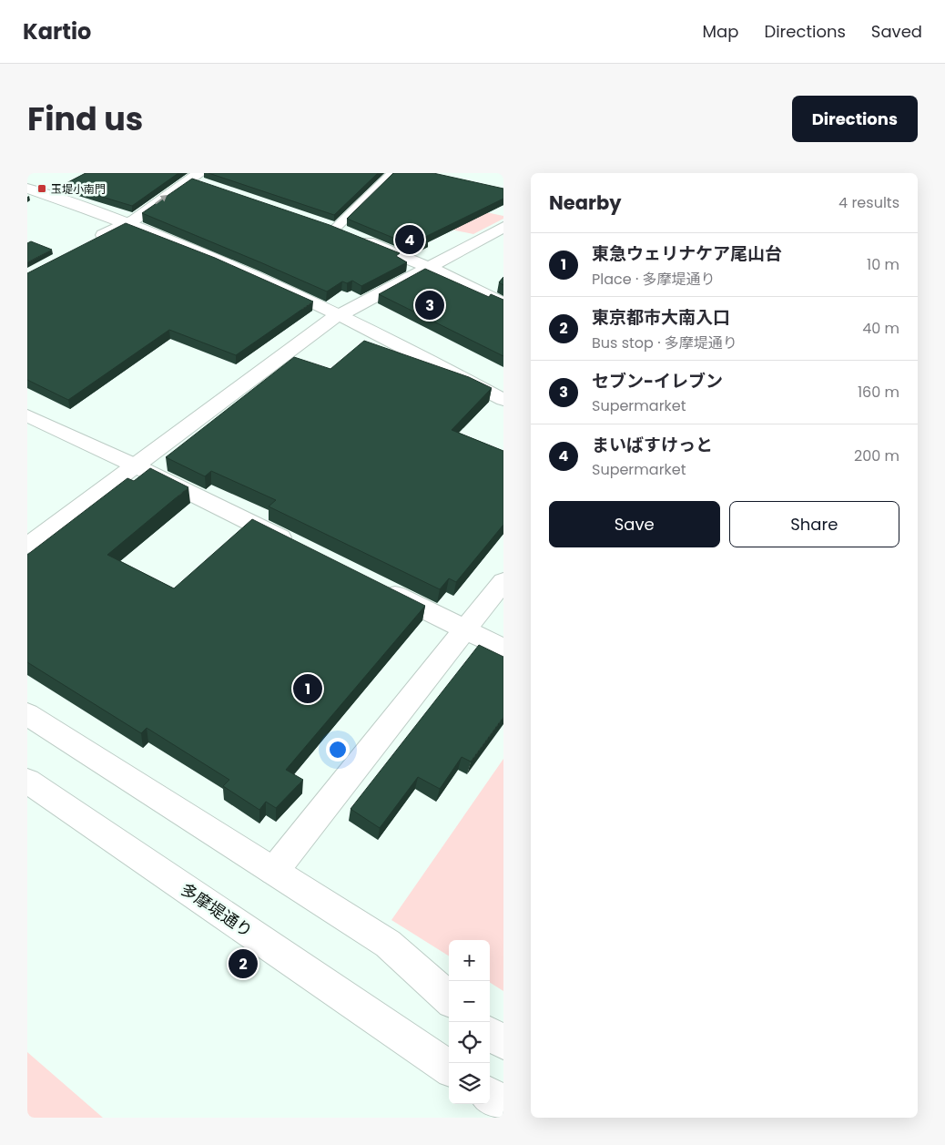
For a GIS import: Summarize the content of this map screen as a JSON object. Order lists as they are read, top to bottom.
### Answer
{
  "streets": {
    "street": ["多摩堤通り"]
  },
  "places": {
    "transit": ["玉堤小南門"]
  },
  "page": {
    "header": "Kartio",
    "nav": ["Map", "Directions", "Saved"],
    "title": "Find us",
    "buttons": [
      "Directions",
      ["Save", "Share"]
    ],
    "heading": ["Nearby", "4 results"],
    "pins": [
      "4",
      "3",
      "1",
      "2"
    ],
    "list": [
      {
        "mark": "1",
        "name": "東急ウェリナケア尾山台",
        "note": "Place · 多摩堤通り",
        "value": "10 m"
      },
      {
        "mark": "2",
        "name": "東京都市大南入口",
        "note": "Bus stop · 多摩堤通り",
        "value": "40 m"
      },
      {
        "mark": "3",
        "name": "セブン-イレブン",
        "note": "Supermarket",
        "value": "160 m"
      },
      {
        "mark": "4",
        "name": "まいばすけっと",
        "note": "Supermarket",
        "value": "200 m"
      }
    ],
    "map_buttons": ["+", "−"]
  }
}
